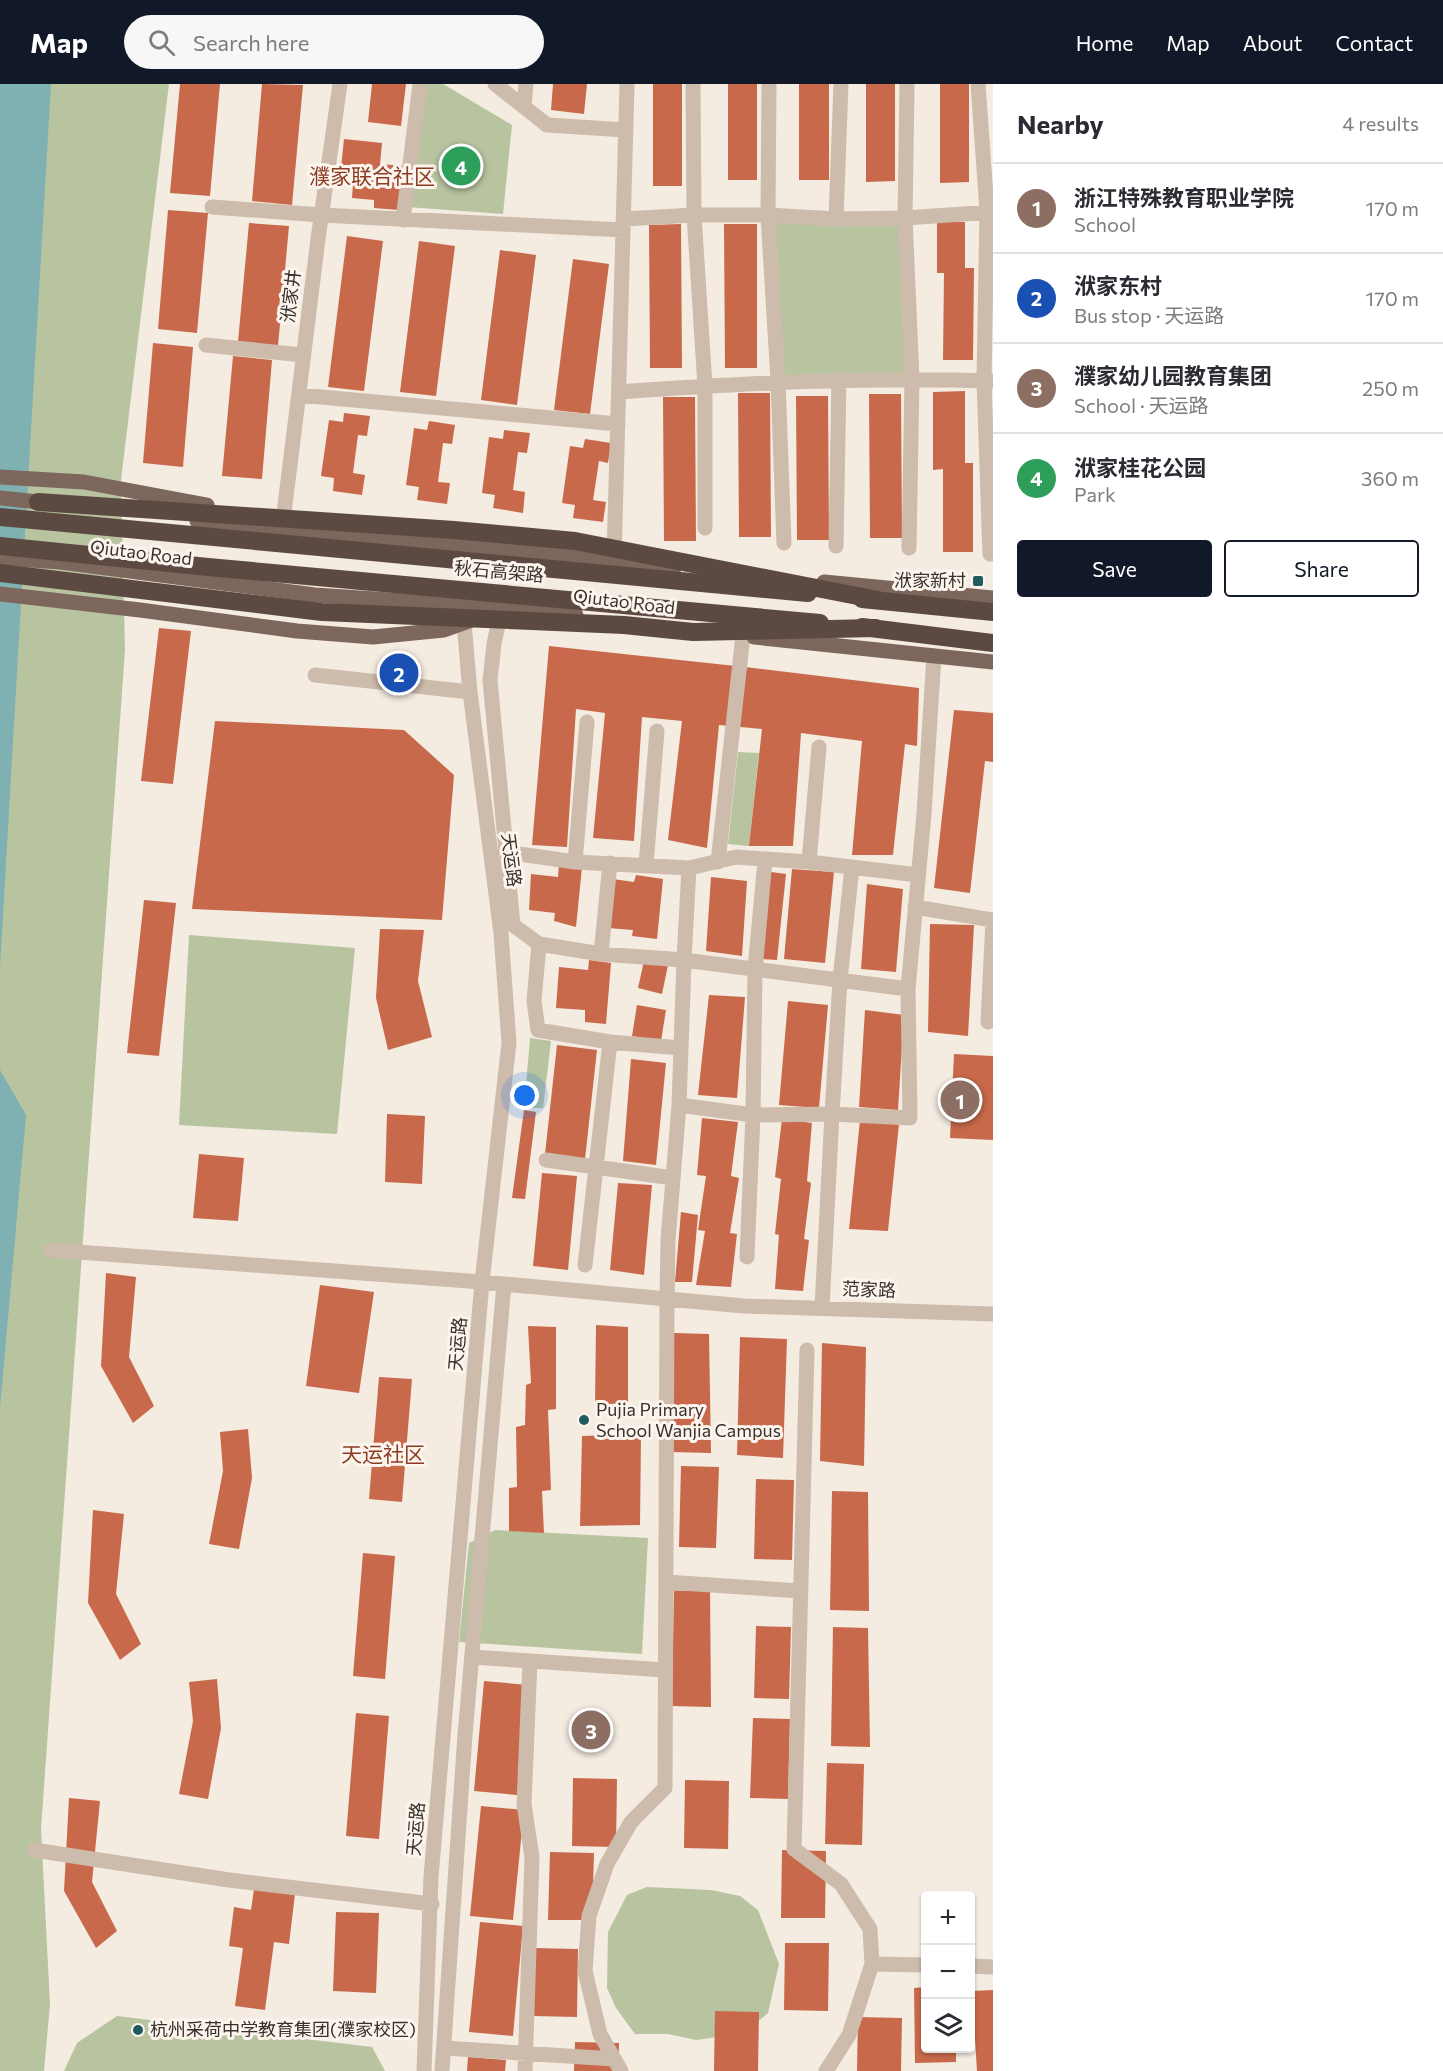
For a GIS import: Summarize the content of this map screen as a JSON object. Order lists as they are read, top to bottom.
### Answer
{
  "streets": {
    "highway": ["秋石高架路"],
    "main road": ["Qiutao Road"],
    "street": ["洑家井", "天运路", "范家路"]
  },
  "crossings": [
    ["天运路", "范家路"]
  ],
  "districts": ["濮家联合社区", "天运社区"],
  "places": {
    "transit": ["洑家新村"],
    "other": ["Pujia Primary School Wanjia Campus", "杭州采荷中学教育集团(濮家校区)"]
  },
  "page": {
    "header": "Map",
    "search": "Search here",
    "nav": [
      "Home",
      "Map",
      "About",
      "Contact"
    ],
    "heading": ["Nearby", "4 results"],
    "pins": [
      "4",
      "2",
      "1",
      "3"
    ],
    "list": [
      {
        "mark": "1",
        "name": "浙江特殊教育职业学院",
        "note": "School",
        "value": "170 m"
      },
      {
        "mark": "2",
        "name": "洑家东村",
        "note": "Bus stop · 天运路",
        "value": "170 m"
      },
      {
        "mark": "3",
        "name": "濮家幼儿园教育集团",
        "note": "School · 天运路",
        "value": "250 m"
      },
      {
        "mark": "4",
        "name": "洑家桂花公园",
        "note": "Park",
        "value": "360 m"
      }
    ],
    "buttons": ["Save", "Share"],
    "map_buttons": ["+", "−"]
  }
}
